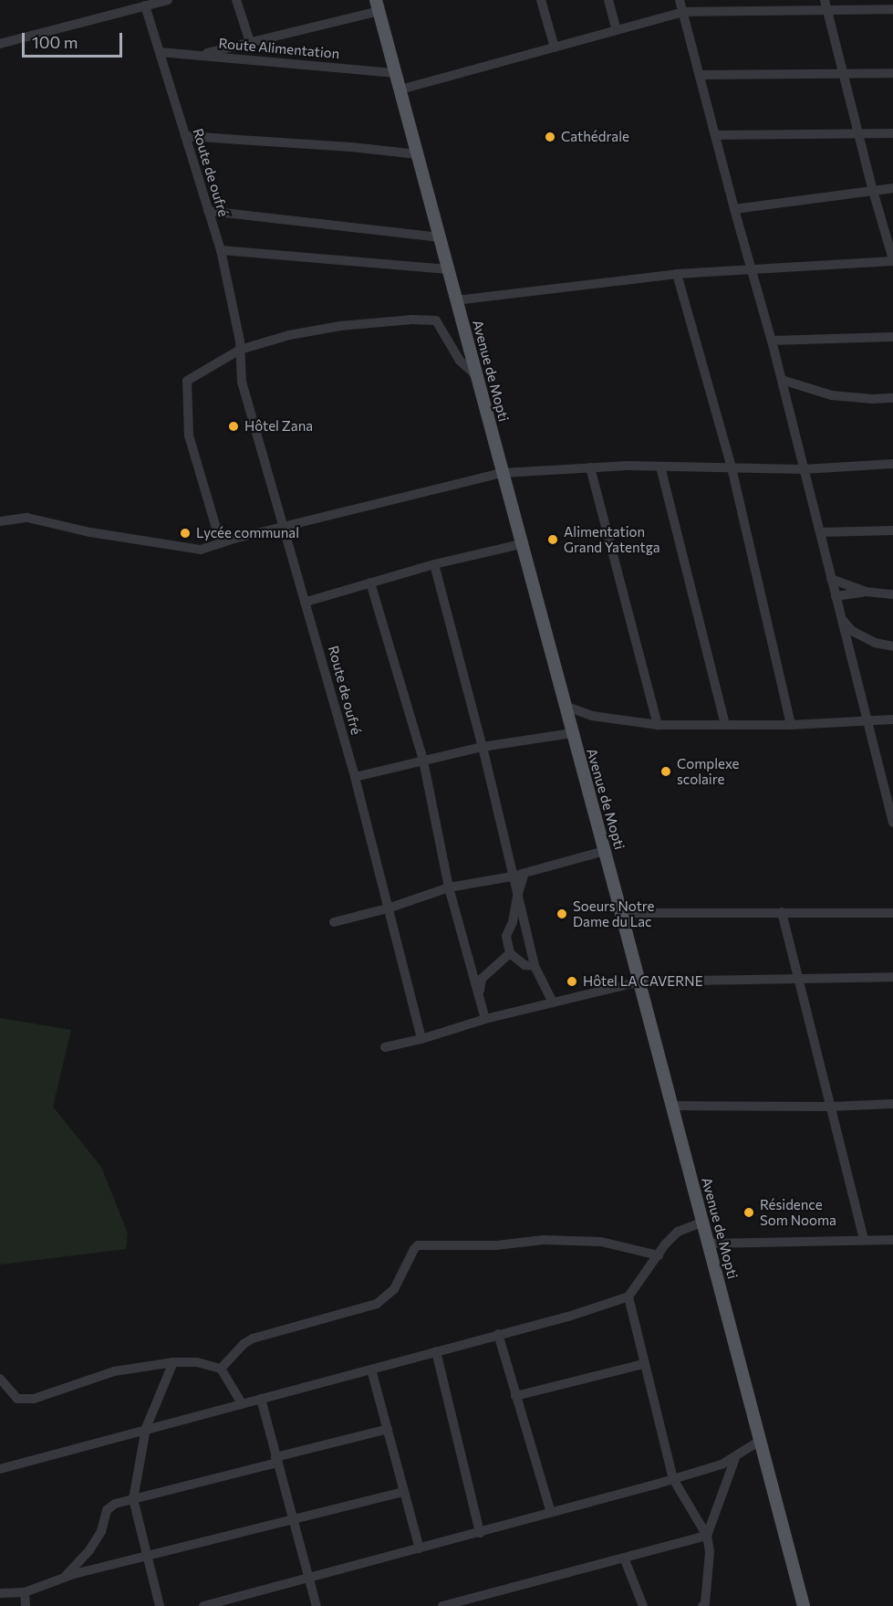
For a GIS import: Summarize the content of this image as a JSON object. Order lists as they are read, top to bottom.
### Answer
{
  "streets": {
    "main road": ["Avenue de Mopti"],
    "street": ["Route Alimentation", "Route de oufré"]
  },
  "crossings": [
    ["Route Alimentation", "Route de oufré"],
    ["Route Alimentation", "Avenue de Mopti"]
  ],
  "places": [
    "Cathédrale",
    "Hôtel Zana",
    "Lycée communal",
    "Alimentation Grand Yatentga",
    "Complexe scolaire",
    "Soeurs Notre Dame du Lac",
    "Hôtel LA CAVERNE",
    "Résidence Som Nooma"
  ],
  "scale_bar": "100 m"
}
